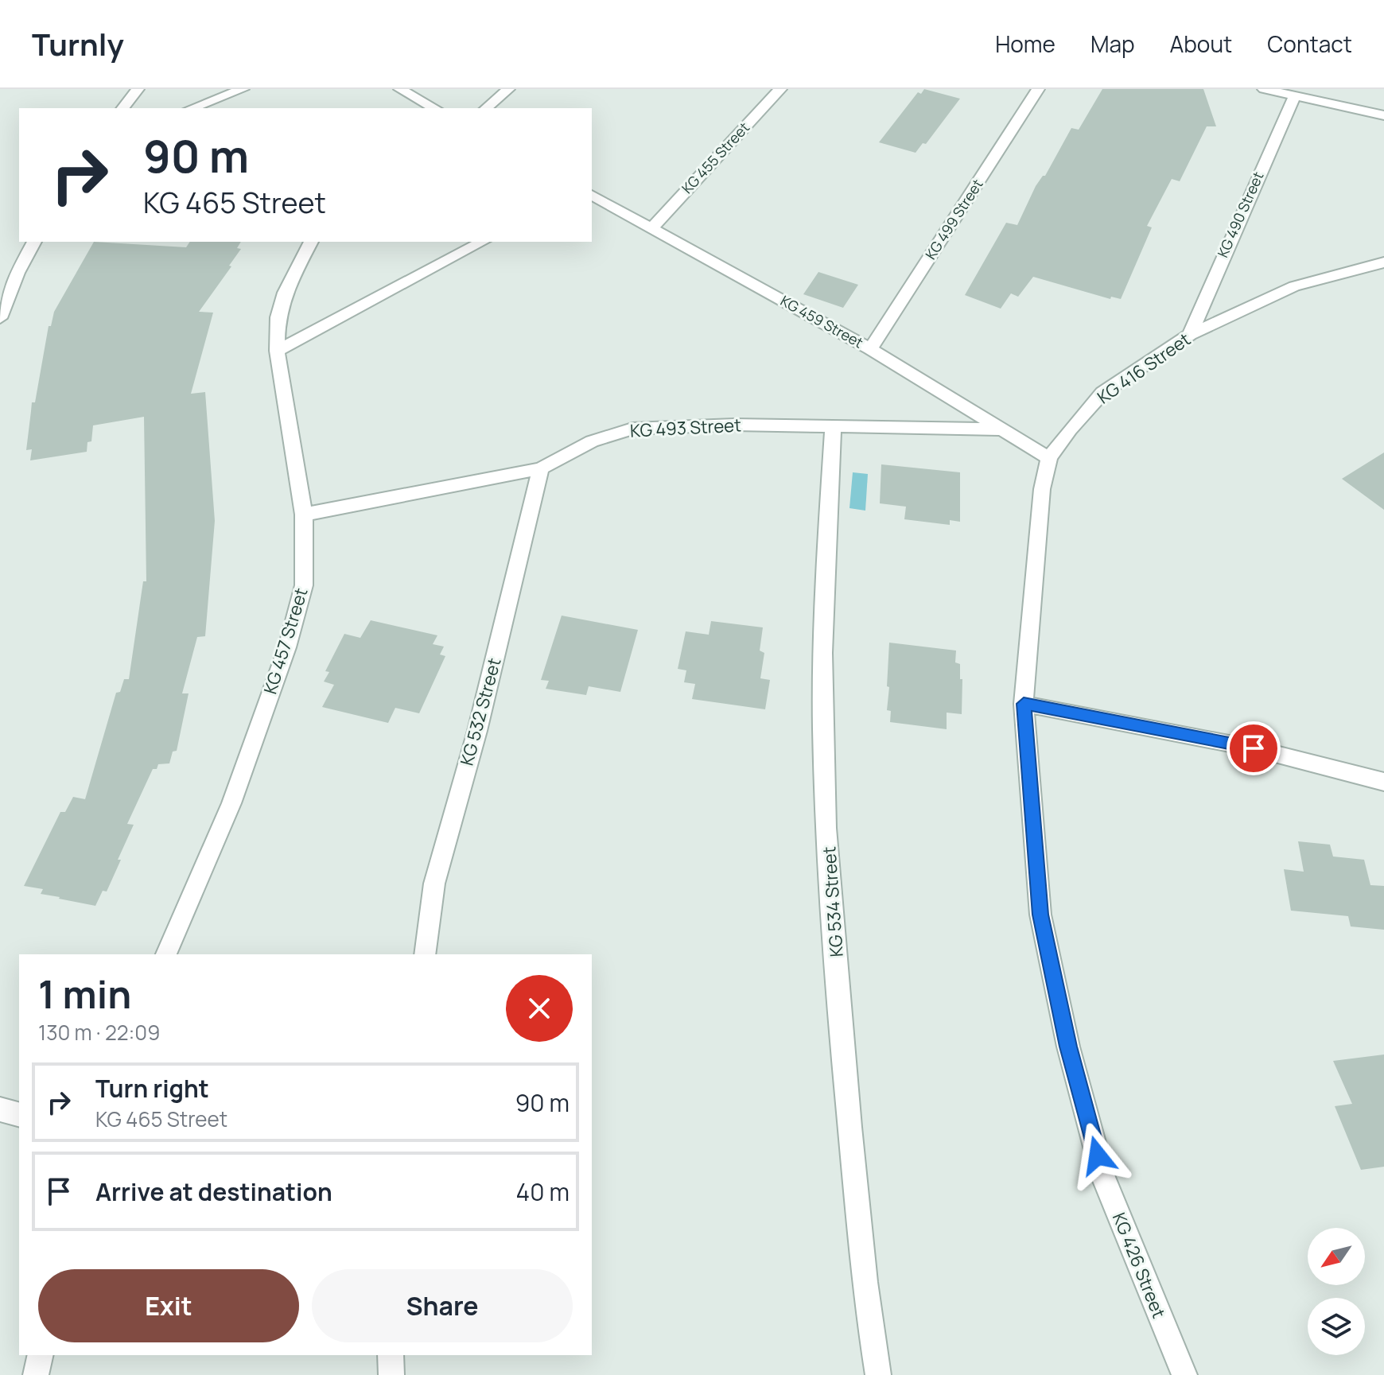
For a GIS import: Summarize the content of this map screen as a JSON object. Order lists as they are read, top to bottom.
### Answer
{
  "streets": {
    "street": [
      "KG 455 Street",
      "KG 490 Street",
      "KG 499 Street",
      "KG 459 Street",
      "KG 416 Street",
      "KG 493 Street",
      "KG 457 Street",
      "KG 532 Street",
      "KG 534 Street",
      "KG 426 Street"
    ]
  },
  "crossings": [
    ["KG 455 Street", "KG 459 Street"],
    ["KG 490 Street", "KG 416 Street"],
    ["KG 499 Street", "KG 459 Street"],
    ["KG 459 Street", "KG 416 Street"],
    ["KG 459 Street", "KG 493 Street"],
    ["KG 416 Street", "KG 426 Street"],
    ["KG 493 Street", "KG 457 Street"],
    ["KG 493 Street", "KG 532 Street"],
    ["KG 493 Street", "KG 534 Street"]
  ],
  "north": "bottom left",
  "page": {
    "header": "Turnly",
    "nav": [
      "Home",
      "Map",
      "About",
      "Contact"
    ],
    "turn": ["90 m", "KG 465 Street"],
    "heading": ["1 min", "130 m · 22:09"],
    "list": [
      {
        "name": "Turn right",
        "note": "KG 465 Street",
        "value": "90 m"
      },
      {
        "name": "Arrive at destination",
        "value": "40 m"
      }
    ],
    "buttons": ["Exit", "Share"]
  }
}
